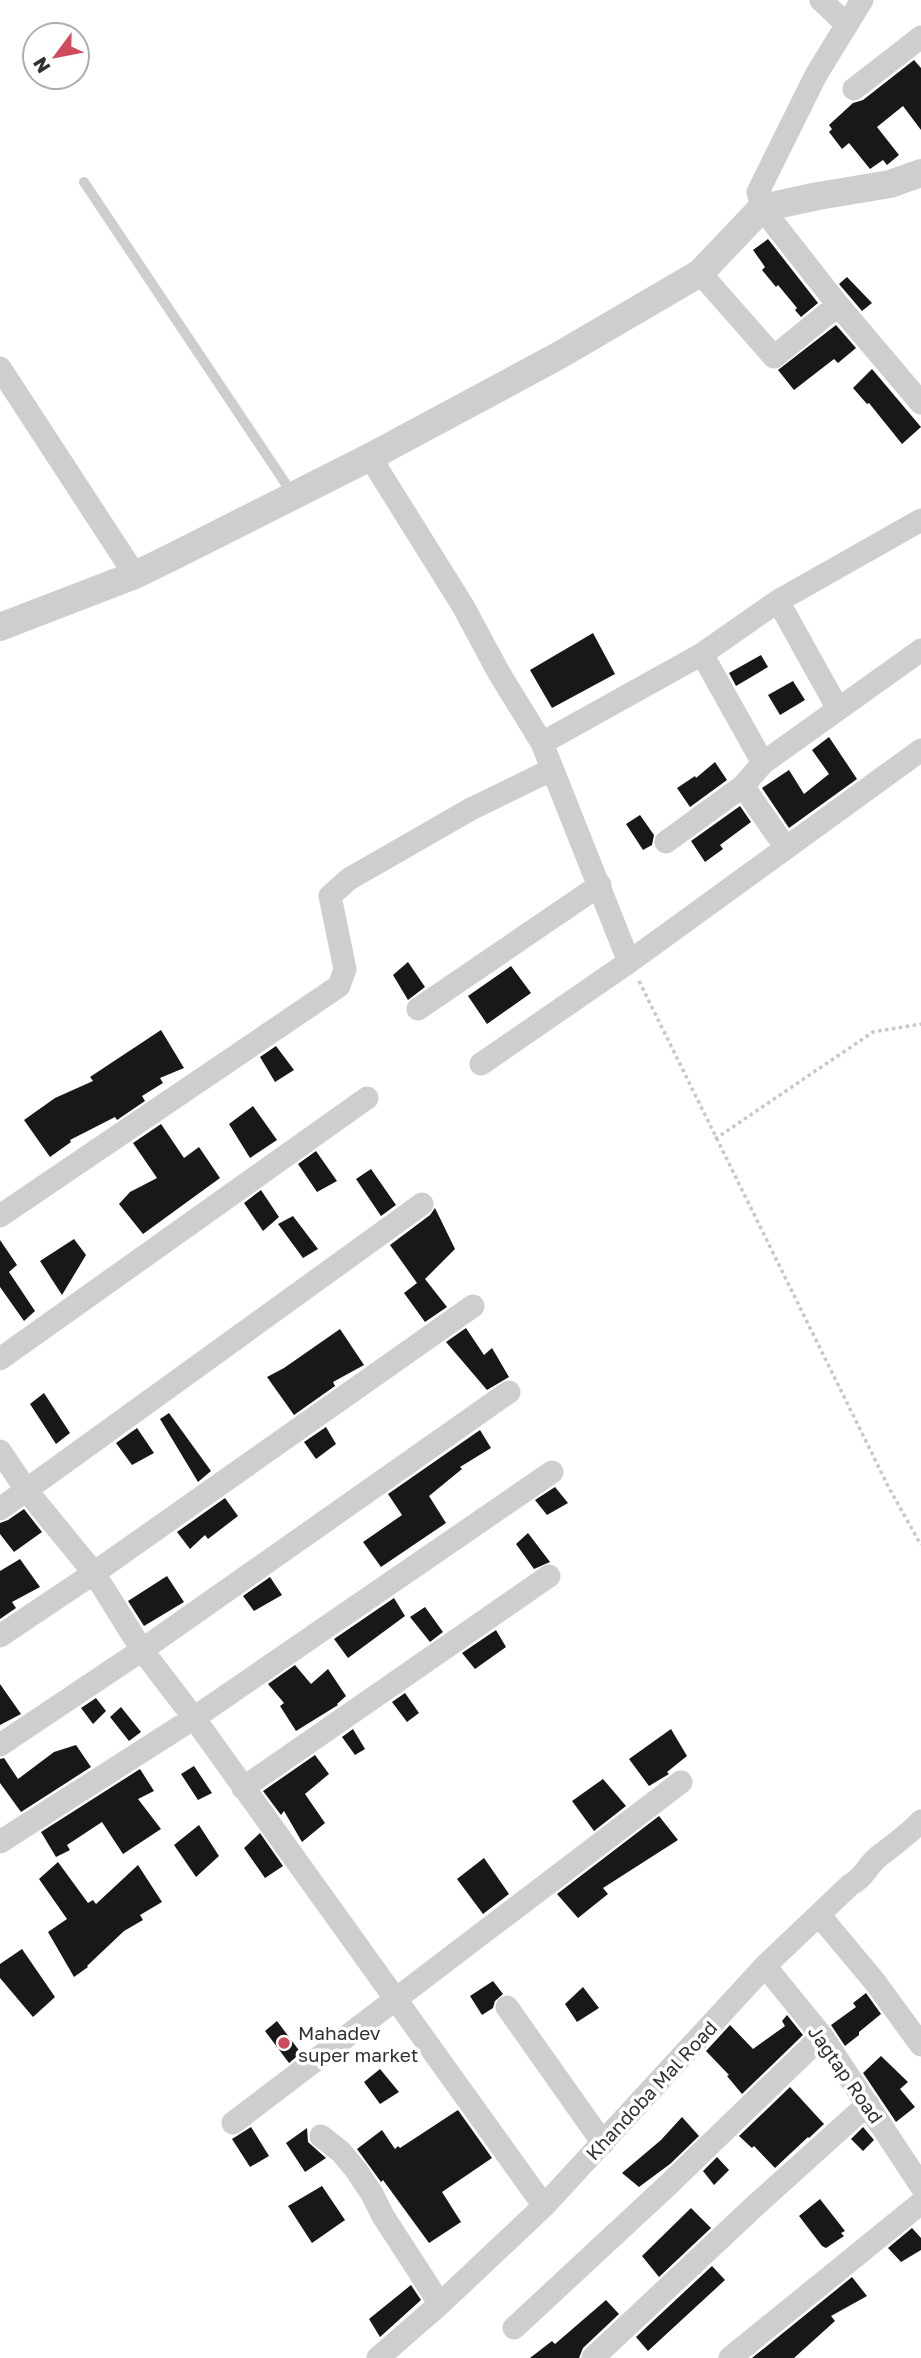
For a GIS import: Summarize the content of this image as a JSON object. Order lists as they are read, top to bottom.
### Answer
{
  "streets": {
    "street": ["Jagtap Road", "Khandoba Mal Road"]
  },
  "crossings": [
    ["Jagtap Road", "Khandoba Mal Road"]
  ],
  "places": ["Mahadev super market"],
  "north": "bottom left"
}
